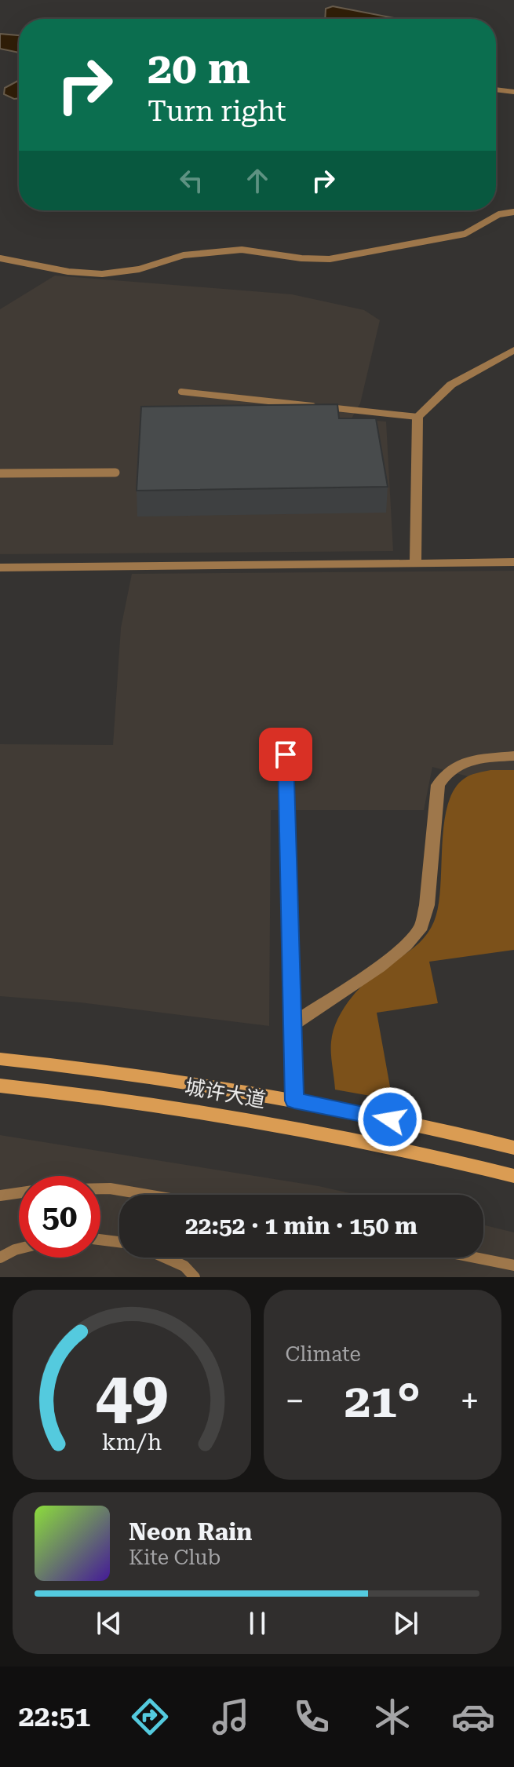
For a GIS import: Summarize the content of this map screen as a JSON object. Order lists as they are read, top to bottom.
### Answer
{
  "streets": {
    "main road": ["城许大道"]
  },
  "page": {
    "turn": ["20 m", "Turn right"],
    "limit": "50",
    "trip": "22:52 · 1 min · 150 m",
    "tile": "Climate",
    "heat": ["−", "21°", "+"],
    "song": ["Neon Rain", "Kite Club"],
    "tabs": "22:51",
    "gauge": ["49", "km/h"]
  }
}
